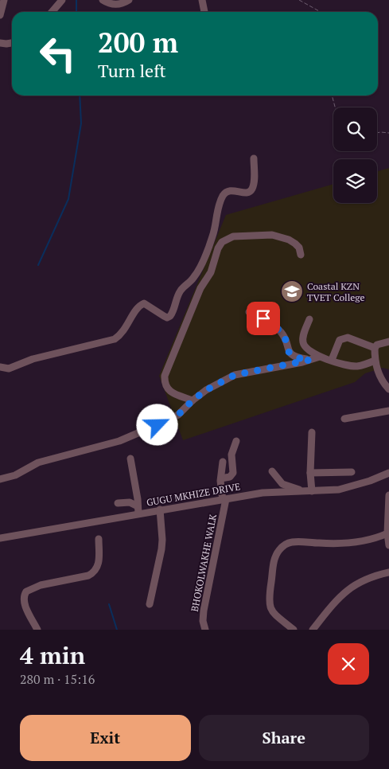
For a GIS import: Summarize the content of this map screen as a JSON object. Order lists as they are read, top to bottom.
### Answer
{
  "streets": {
    "street": ["GUGU MKHIZE DRIVE", "BHOKOLWAKHE WALK"]
  },
  "crossings": [
    ["GUGU MKHIZE DRIVE", "BHOKOLWAKHE WALK"]
  ],
  "places": {
    "school or university": ["Coastal KZN TVET College"]
  },
  "page": {
    "turn": ["200 m", "Turn left"],
    "heading": ["4 min", "280 m · 15:16"],
    "buttons": ["Exit", "Share"]
  }
}
